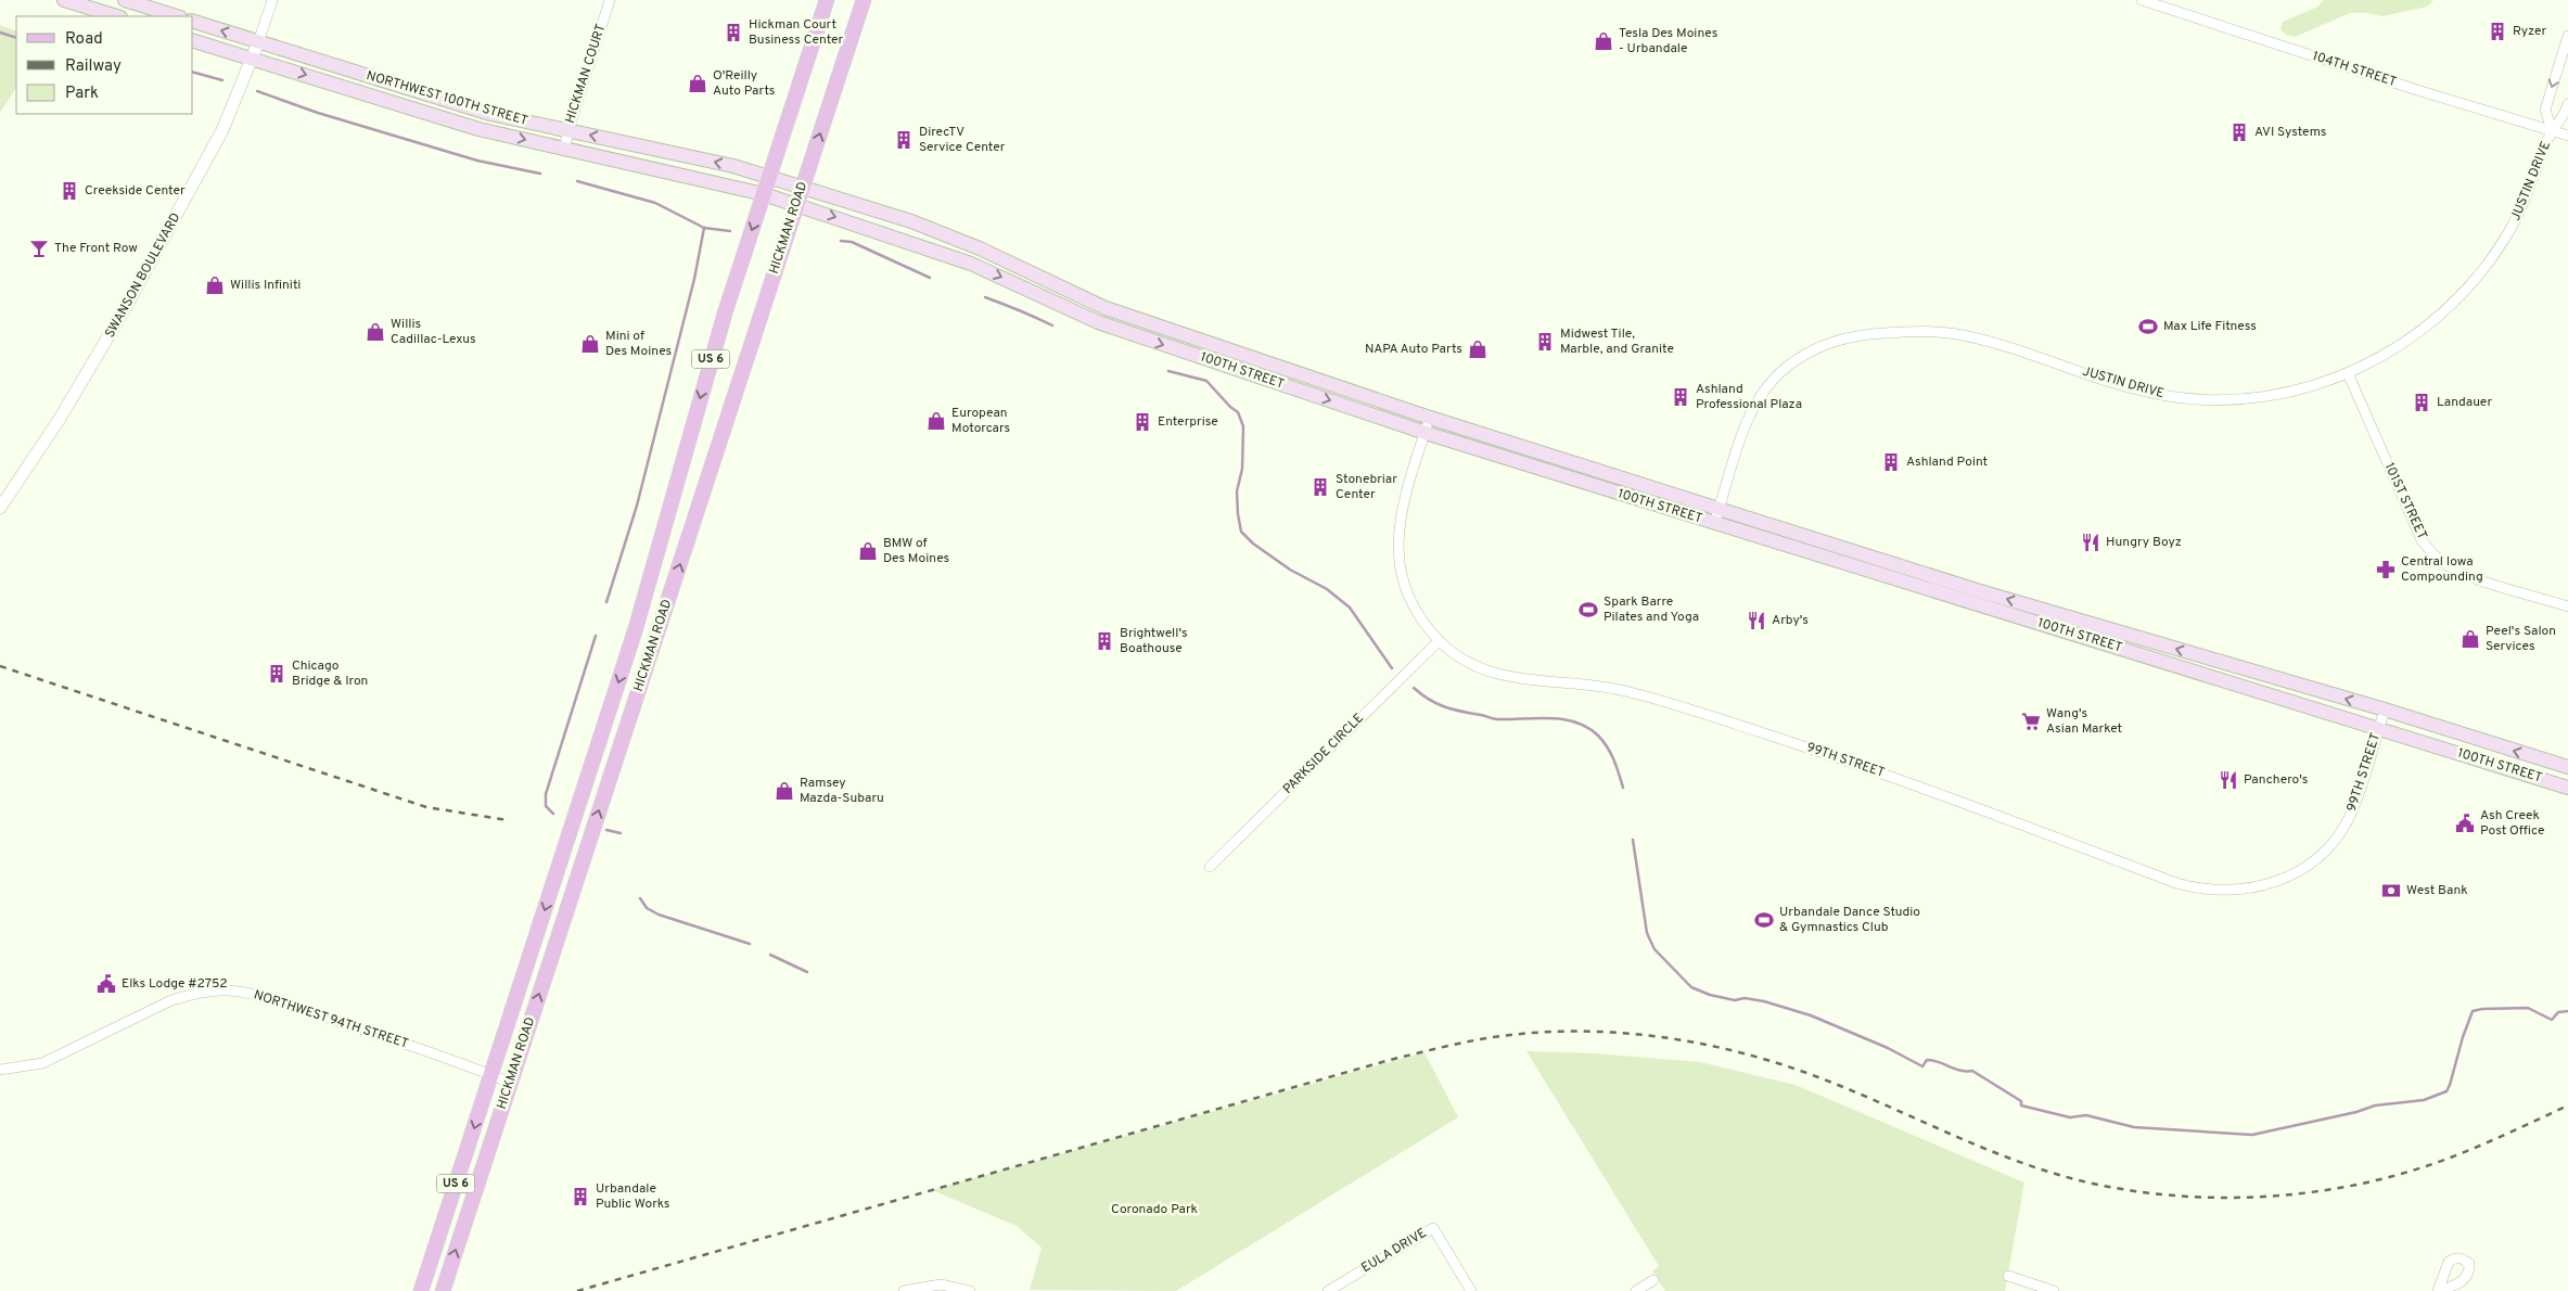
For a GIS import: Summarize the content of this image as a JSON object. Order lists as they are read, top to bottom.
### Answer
{
  "streets": {
    "main road": [
      "NORTHWEST 100TH STREET",
      "HICKMAN ROAD",
      "US 6",
      "100TH STREET"
    ],
    "street": [
      "104TH STREET",
      "HICKMAN COURT",
      "JUSTIN DRIVE",
      "SWANSON BOULEVARD",
      "101ST STREET",
      "PARKSIDE CIRCLE",
      "99TH STREET",
      "NORTHWEST 94TH STREET",
      "EULA DRIVE"
    ]
  },
  "crossings": [
    ["104TH STREET", "JUSTIN DRIVE"],
    ["HICKMAN COURT", "NORTHWEST 100TH STREET"],
    ["NORTHWEST 100TH STREET", "HICKMAN ROAD"],
    ["NORTHWEST 100TH STREET", "SWANSON BOULEVARD"],
    ["NORTHWEST 100TH STREET", "100TH STREET"],
    ["JUSTIN DRIVE", "100TH STREET"],
    ["JUSTIN DRIVE", "101ST STREET"],
    ["HICKMAN ROAD", "100TH STREET"],
    ["HICKMAN ROAD", "NORTHWEST 94TH STREET"],
    ["100TH STREET", "99TH STREET"],
    ["PARKSIDE CIRCLE", "99TH STREET"]
  ],
  "parks": ["Coronado Park"],
  "places": {
    "building": [
      "Ryzer",
      "Hickman Court Business Center",
      "AVI Systems",
      "DirecTV Service Center",
      "Creekside Center",
      "Midwest Tile, Marble, and Granite",
      "Ashland Professional Plaza",
      "Landauer",
      "Enterprise",
      "Ashland Point",
      "Stonebriar Center",
      "Brightwell's Boathouse",
      "Chicago Bridge & Iron",
      "Urbandale Public Works"
    ],
    "shop": [
      "Tesla Des Moines - Urbandale",
      "O'Reilly Auto Parts",
      "Willis Infiniti",
      "Willis Cadillac-Lexus",
      "Mini of Des Moines",
      "NAPA Auto Parts",
      "European Motorcars",
      "BMW of Des Moines",
      "Peel's Salon Services",
      "Ramsey Mazda-Subaru"
    ],
    "bar": ["The Front Row"],
    "sports": ["Max Life Fitness", "Spark Barre Pilates and Yoga", "Urbandale Dance Studio & Gymnastics Club"],
    "restaurant": ["Hungry Boyz", "Arby's", "Panchero's"],
    "pharmacy": ["Central Iowa Compounding"],
    "supermarket": ["Wang's Asian Market"],
    "public building": ["Ash Creek Post Office", "Elks Lodge #2752"],
    "bank": ["West Bank"]
  },
  "legend": ["Road", "Railway", "Park"]
}
